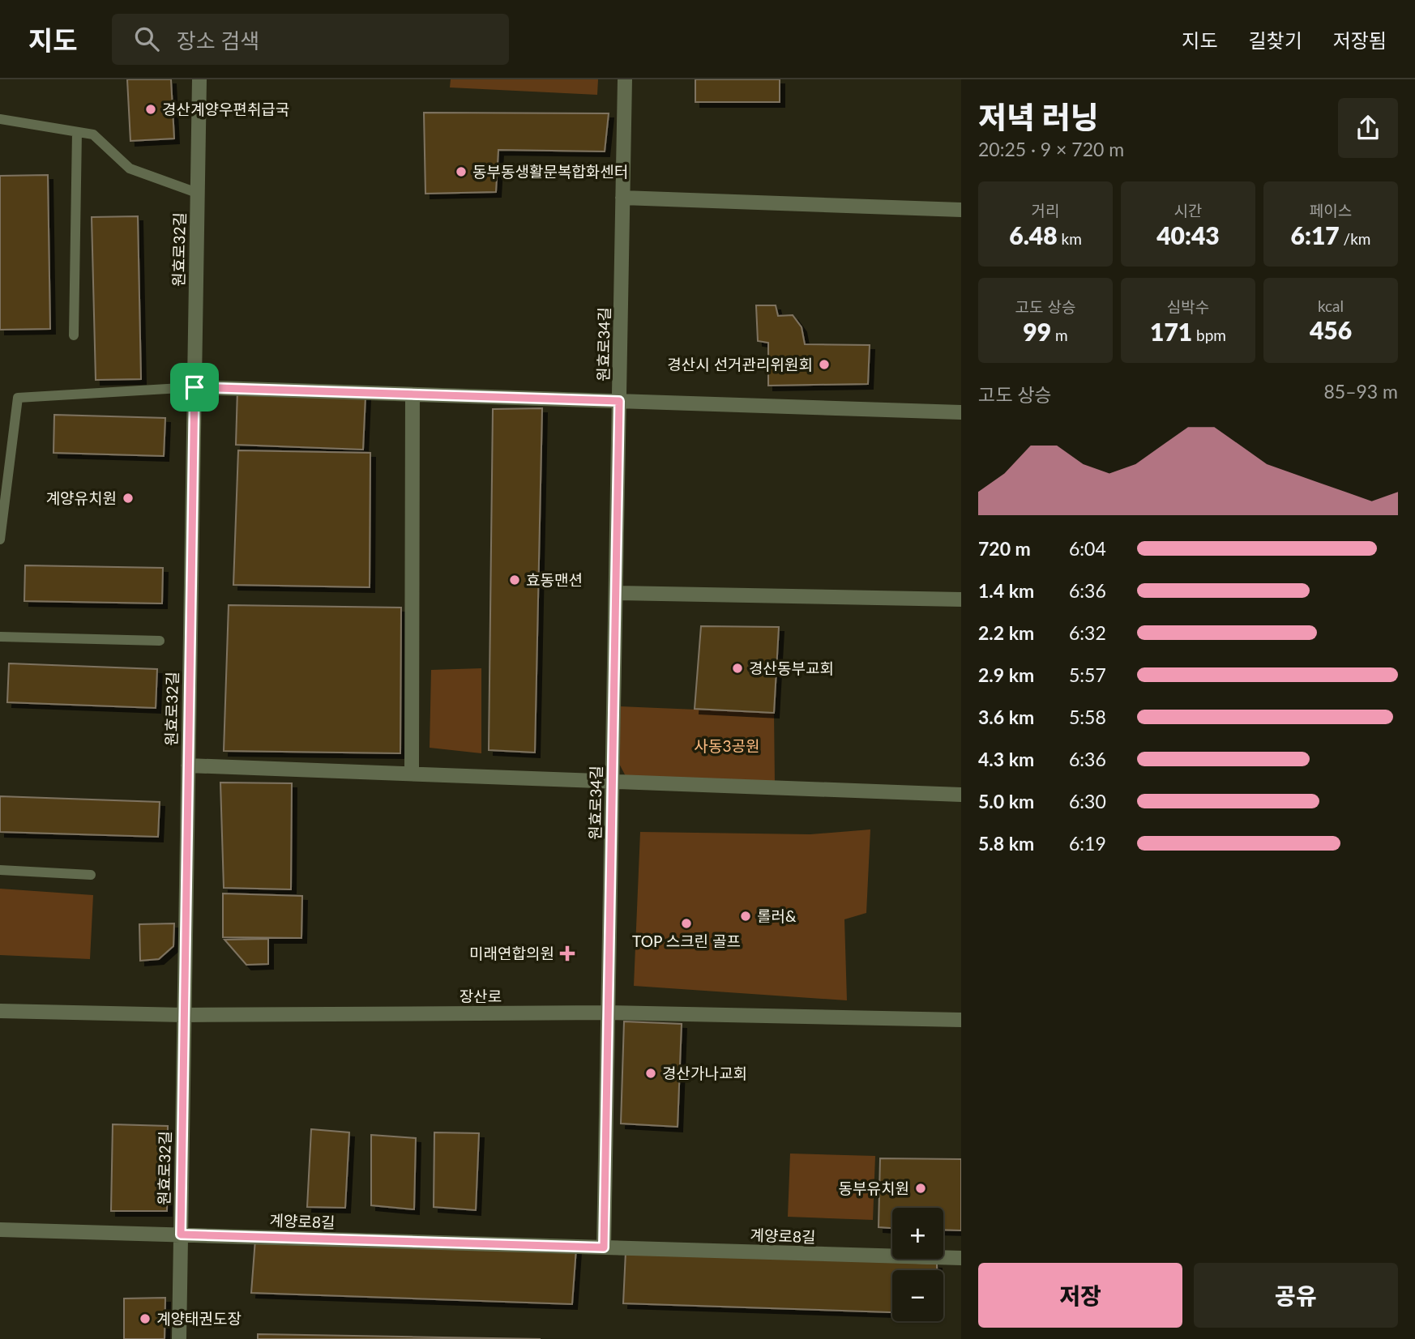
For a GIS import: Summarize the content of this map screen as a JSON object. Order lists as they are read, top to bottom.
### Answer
{
  "streets": {
    "street": [
      "원효로32길",
      "원효로34길",
      "장산로",
      "계양로8길"
    ]
  },
  "crossings": [
    ["원효로32길", "장산로"],
    ["원효로32길", "계양로8길"],
    ["원효로34길", "장산로"]
  ],
  "parks": ["사동3공원"],
  "places": {
    "other": [
      "경산계양우편취급국",
      "동부동생활문복합화센터",
      "경산시 선거관리위원회",
      "계양유치원",
      "효동맨션",
      "경산동부교회",
      "롤러&",
      "TOP 스크린 골프",
      "경산가나교회",
      "동부유치원",
      "계양태권도장"
    ],
    "health": ["미래연합의원"]
  },
  "page": {
    "header": "지도",
    "search": "장소 검색",
    "nav": ["지도", "길찾기", "저장됨"],
    "heading": ["저녁 러닝", "20:25 · 9 × 720 m"],
    "stats": [
      ["거리", "6.48 km"],
      ["시간", "40:43"],
      ["페이스", "6:17 /km"],
      ["고도 상승", "99 m"],
      ["심박수", "171 bpm"],
      ["kcal", "456"]
    ],
    "chart": ["고도 상승", "85–93 m"],
    "list": [
      {
        "name": "720 m",
        "note": "6:04"
      },
      {
        "name": "1.4 km",
        "note": "6:36"
      },
      {
        "name": "2.2 km",
        "note": "6:32"
      },
      {
        "name": "2.9 km",
        "note": "5:57"
      },
      {
        "name": "3.6 km",
        "note": "5:58"
      },
      {
        "name": "4.3 km",
        "note": "6:36"
      },
      {
        "name": "5.0 km",
        "note": "6:30"
      },
      {
        "name": "5.8 km",
        "note": "6:19"
      }
    ],
    "map_buttons": ["+", "−"],
    "buttons": ["저장", "공유"]
  }
}
